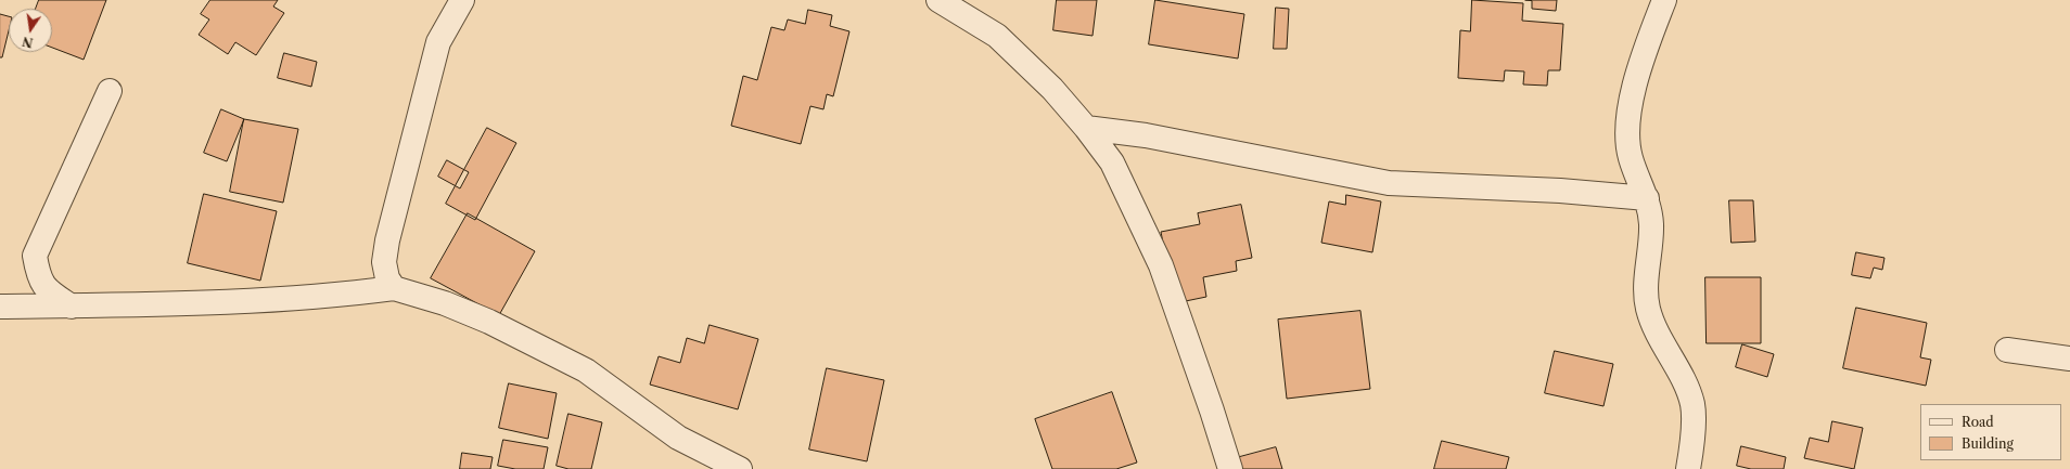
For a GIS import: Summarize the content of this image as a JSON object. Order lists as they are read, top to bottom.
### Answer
{
  "legend": ["Road", "Building"],
  "north": "bottom"
}
